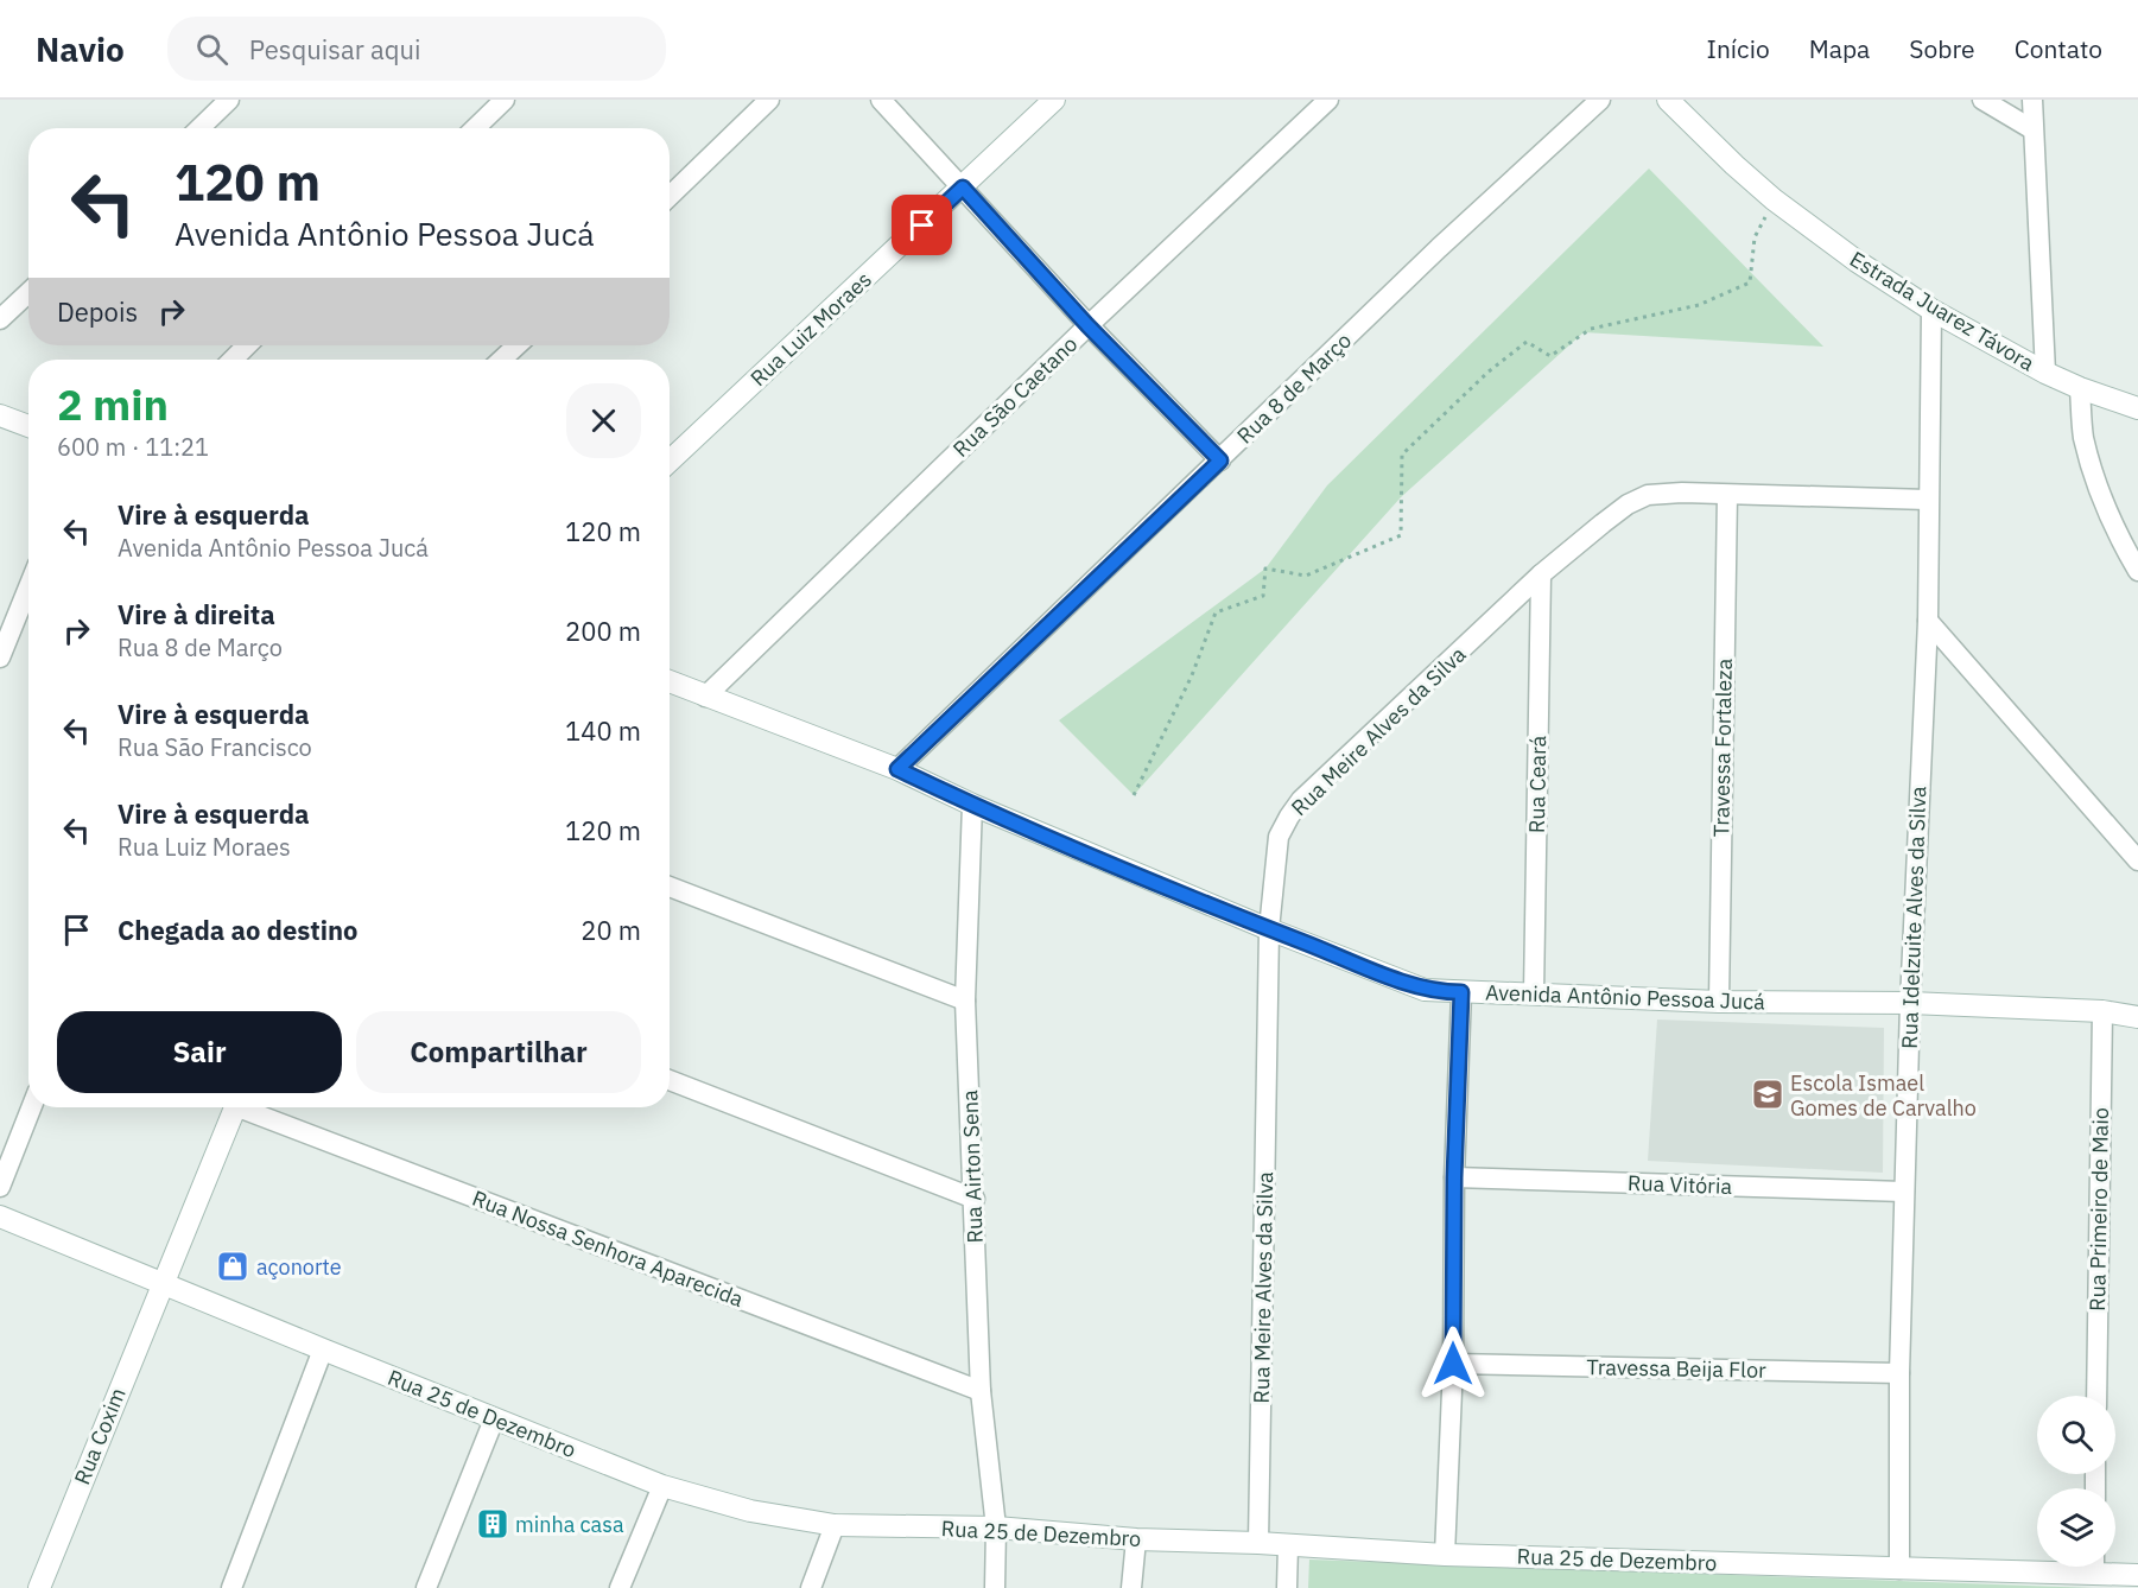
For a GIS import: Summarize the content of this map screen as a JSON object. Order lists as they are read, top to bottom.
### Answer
{
  "streets": {
    "street": [
      "Estrada Juarez Távora",
      "Rua Luiz Moraes",
      "Rua 8 de Março",
      "Rua São Caetano",
      "Rua Meire Alves da Silva",
      "Travessa Fortaleza",
      "Rua Ceará",
      "Rua Idelzuite Alves da Silva",
      "Avenida Antônio Pessoa Jucá",
      "Rua Airton Sena",
      "Rua Vitória",
      "Rua Primeiro de Maio",
      "Rua Nossa Senhora Aparecida",
      "Travessa Beija Flor",
      "Rua 25 de Dezembro",
      "Rua Coxim"
    ]
  },
  "crossings": [
    ["Estrada Juarez Távora", "Rua Idelzuite Alves da Silva"],
    ["Rua 8 de Março", "Avenida Antônio Pessoa Jucá"],
    ["Rua São Caetano", "Avenida Antônio Pessoa Jucá"],
    ["Rua Meire Alves da Silva", "Travessa Fortaleza"],
    ["Rua Meire Alves da Silva", "Rua Ceará"],
    ["Rua Meire Alves da Silva", "Rua Idelzuite Alves da Silva"],
    ["Rua Meire Alves da Silva", "Avenida Antônio Pessoa Jucá"],
    ["Rua Meire Alves da Silva", "Rua 25 de Dezembro"],
    ["Travessa Fortaleza", "Avenida Antônio Pessoa Jucá"],
    ["Rua Ceará", "Avenida Antônio Pessoa Jucá"],
    ["Rua Idelzuite Alves da Silva", "Avenida Antônio Pessoa Jucá"],
    ["Rua Idelzuite Alves da Silva", "Rua Vitória"],
    ["Rua Idelzuite Alves da Silva", "Travessa Beija Flor"],
    ["Rua Idelzuite Alves da Silva", "Rua 25 de Dezembro"],
    ["Avenida Antônio Pessoa Jucá", "Rua Airton Sena"],
    ["Avenida Antônio Pessoa Jucá", "Rua Primeiro de Maio"],
    ["Rua Airton Sena", "Rua Nossa Senhora Aparecida"],
    ["Rua Airton Sena", "Rua 25 de Dezembro"],
    ["Rua 25 de Dezembro", "Rua Coxim"]
  ],
  "places": {
    "school or university": ["Escola Ismael Gomes de Carvalho"],
    "shop": ["açonorte"],
    "building": ["minha casa"]
  },
  "page": {
    "header": "Navio",
    "search": "Pesquisar aqui",
    "nav": [
      "Início",
      "Mapa",
      "Sobre",
      "Contato"
    ],
    "turn": ["120 m", "Avenida Antônio Pessoa Jucá"],
    "then": "Depois",
    "heading": ["2 min", "600 m · 11:21"],
    "list": [
      {
        "name": "Vire à esquerda",
        "note": "Avenida Antônio Pessoa Jucá",
        "value": "120 m"
      },
      {
        "name": "Vire à direita",
        "note": "Rua 8 de Março",
        "value": "200 m"
      },
      {
        "name": "Vire à esquerda",
        "note": "Rua São Francisco",
        "value": "140 m"
      },
      {
        "name": "Vire à esquerda",
        "note": "Rua Luiz Moraes",
        "value": "120 m"
      },
      {
        "name": "Chegada ao destino",
        "value": "20 m"
      }
    ],
    "buttons": ["Sair", "Compartilhar"]
  }
}
